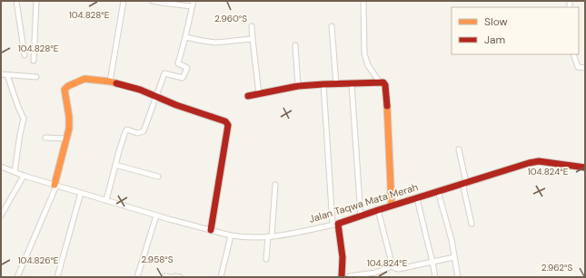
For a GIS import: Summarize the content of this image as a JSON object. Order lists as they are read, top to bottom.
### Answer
{
  "streets": {
    "street": ["Jalan Taqwa Mata Merah"]
  },
  "legend": ["Slow", "Jam"],
  "coordinates": [
    "104.828°E",
    "2.960°S",
    "104.824°E",
    "2.958°S",
    "104.826°E",
    "2.962°S"
  ]
}
